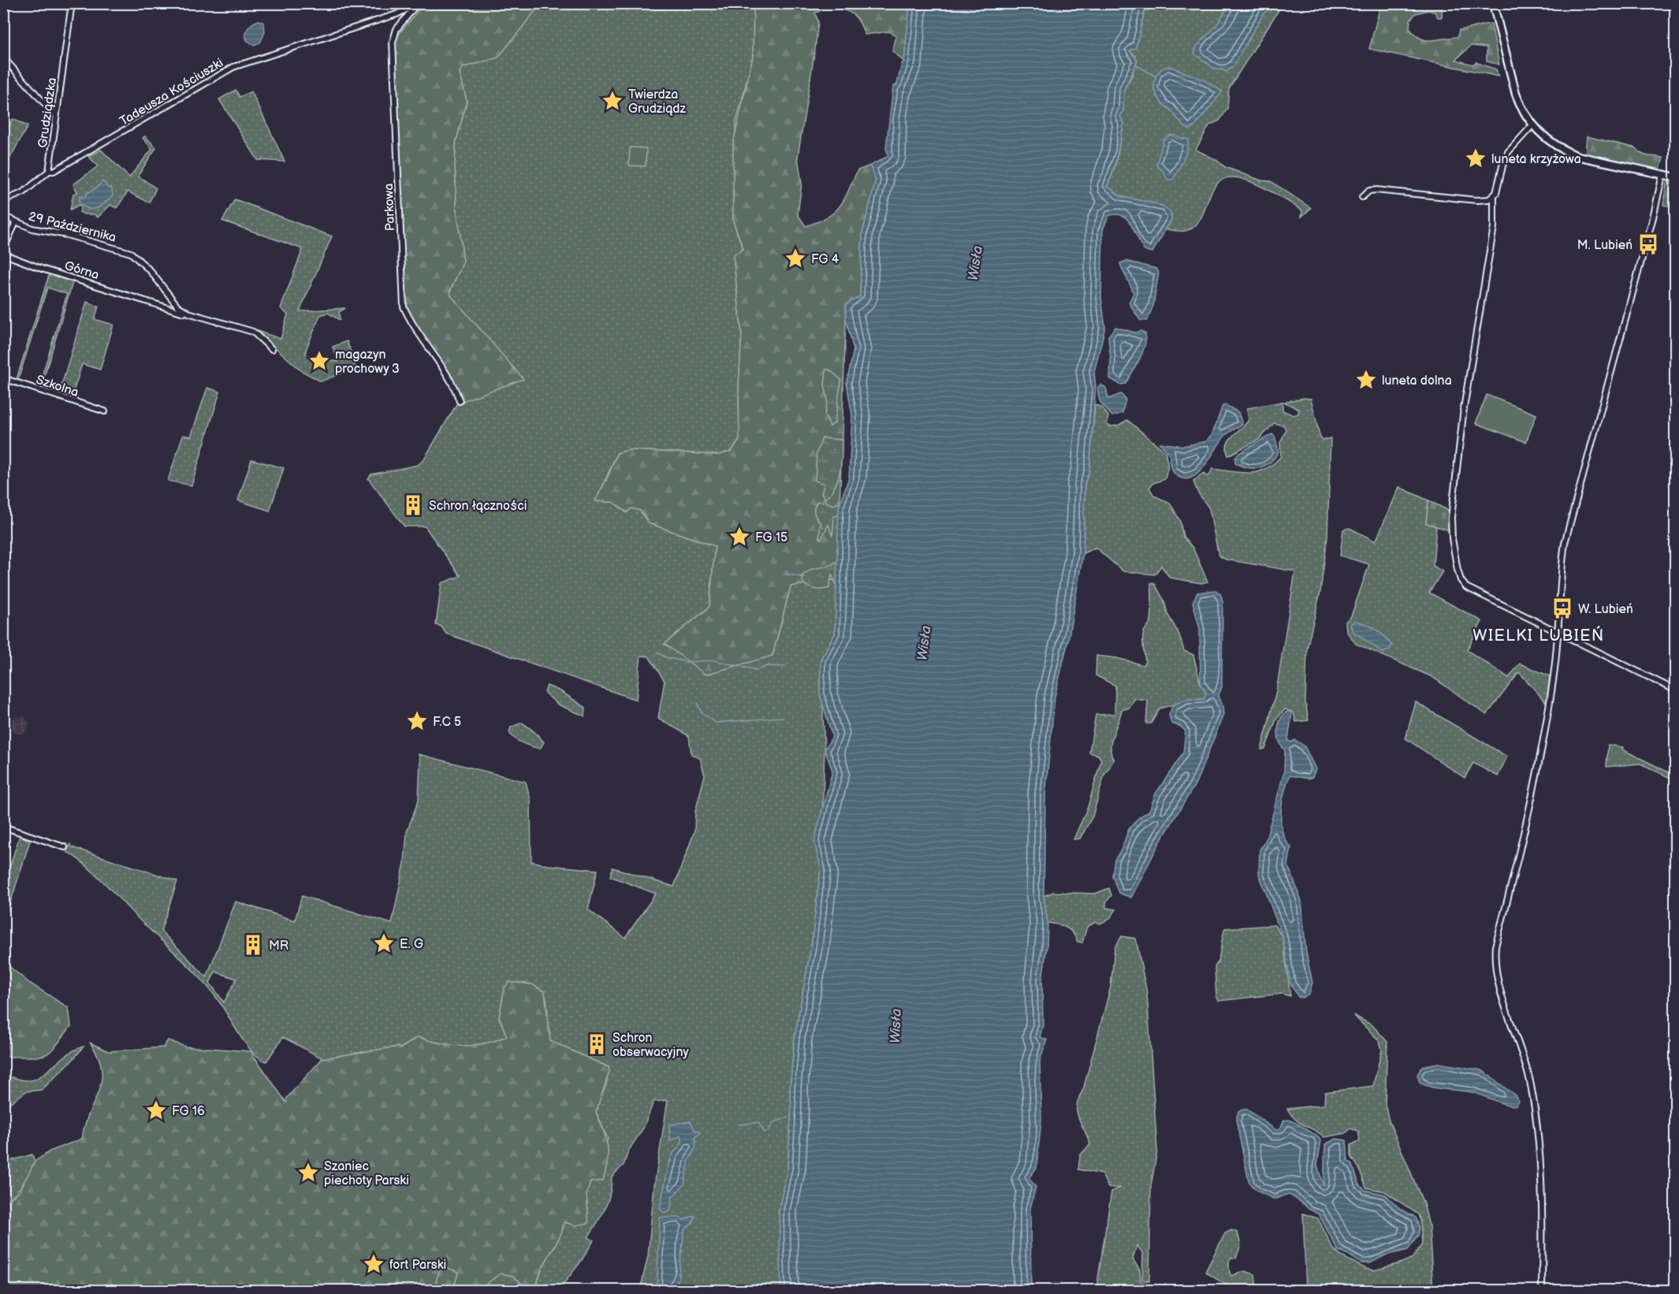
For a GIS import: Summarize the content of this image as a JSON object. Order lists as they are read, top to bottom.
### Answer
{
  "streets": {
    "street": [
      "Tadeusza Kościuszki",
      "Grudziądzka",
      "Parkowa",
      "29 Października",
      "Górna",
      "Szkolna"
    ]
  },
  "crossings": [
    ["Tadeusza Kościuszki", "Grudziądzka"],
    ["Tadeusza Kościuszki", "Parkowa"],
    ["29 Października", "Górna"]
  ],
  "districts": ["WIELKI LUBIEŃ"],
  "water": ["Wisła"],
  "places": {
    "place": [
      "Twierdza Grudziądz",
      "luneta krzyżowa",
      "FG 4",
      "magazyn prochowy 3",
      "luneta dolna",
      "FG 15",
      "F.C 5",
      "E. G",
      "FG 16",
      "Szaniec piechoty Parski",
      "fort Parski"
    ],
    "bus stop": ["M. Lubień", "W. Lubień"],
    "building": ["Schron łączności", "MR", "Schron obserwacyjny"]
  }
}
